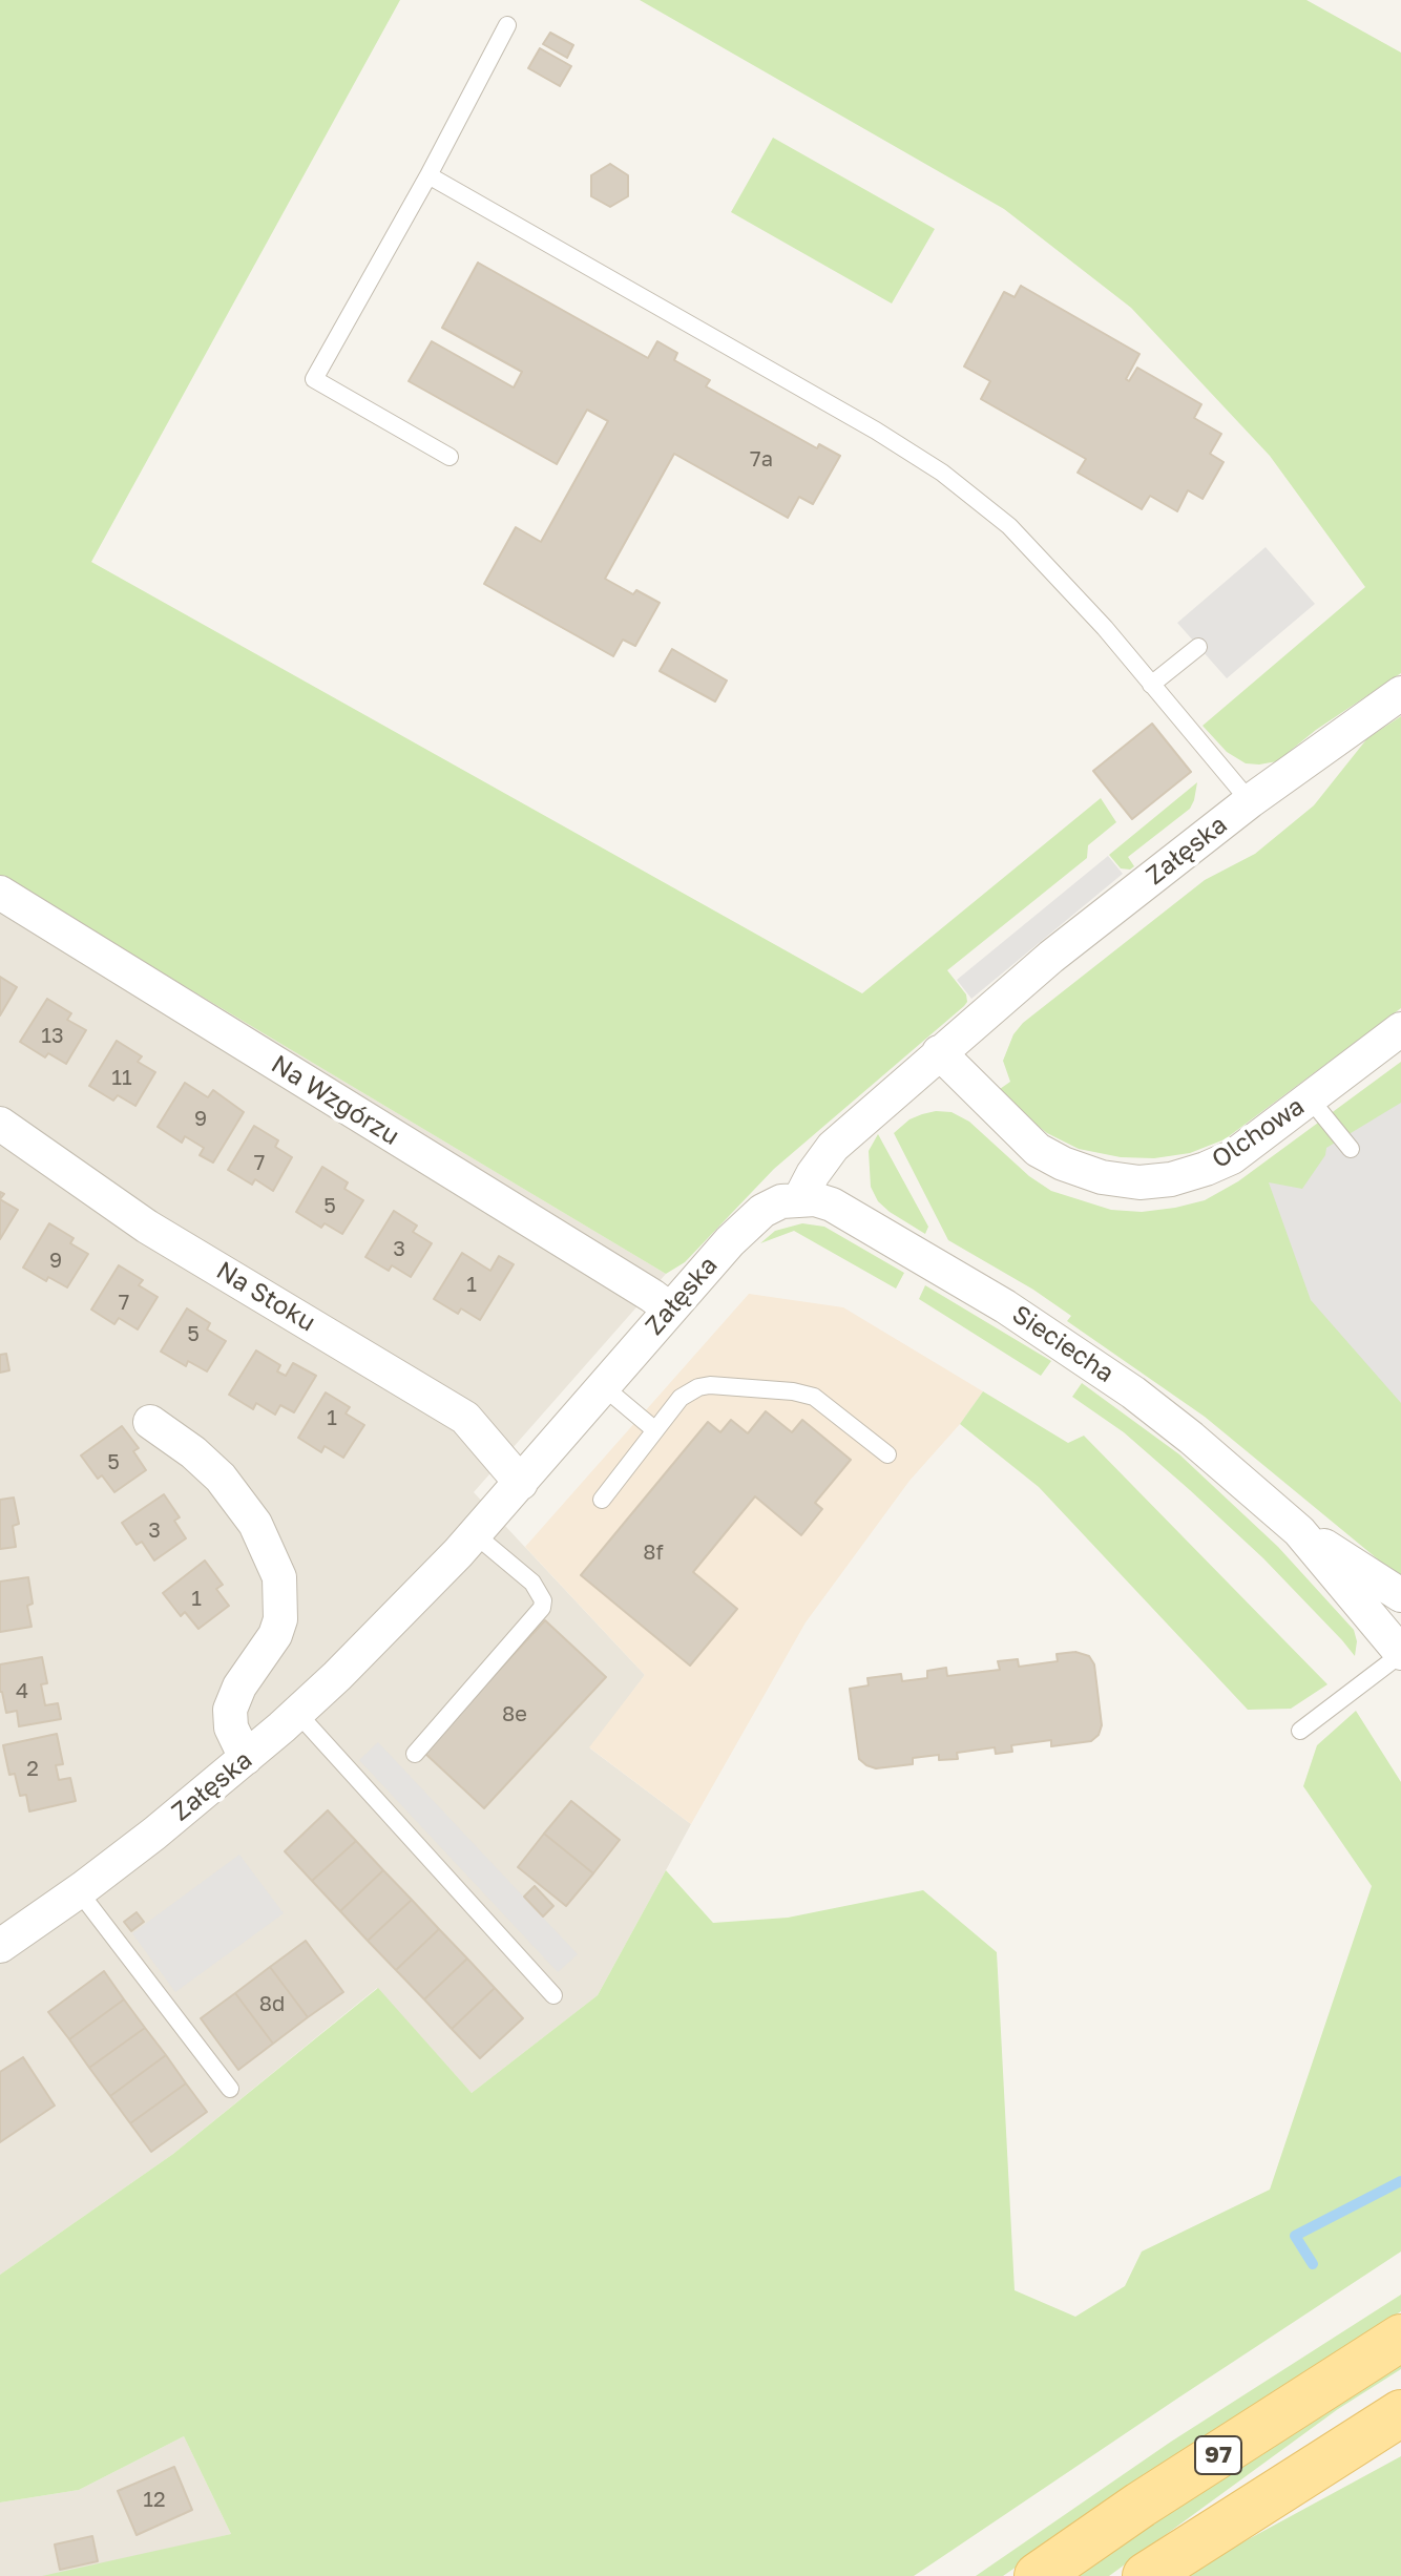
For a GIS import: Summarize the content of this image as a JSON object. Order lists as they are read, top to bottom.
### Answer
{
  "streets": {
    "main road": ["97"],
    "street": [
      "Załęska",
      "Na Wzgórzu",
      "Olchowa",
      "Na Stoku",
      "Sieciecha"
    ]
  },
  "crossings": [
    ["Załęska", "Na Wzgórzu"],
    ["Załęska", "Olchowa"],
    ["Załęska", "Na Stoku"],
    ["Załęska", "Sieciecha"]
  ],
  "house_numbers": [
    "7a",
    "13",
    "11",
    "9",
    "7",
    "5",
    "3",
    "9",
    "1",
    "7",
    "5",
    "1",
    "5",
    "3",
    "8f",
    "1",
    "4",
    "8e",
    "2",
    "8d",
    "12"
  ]
}
